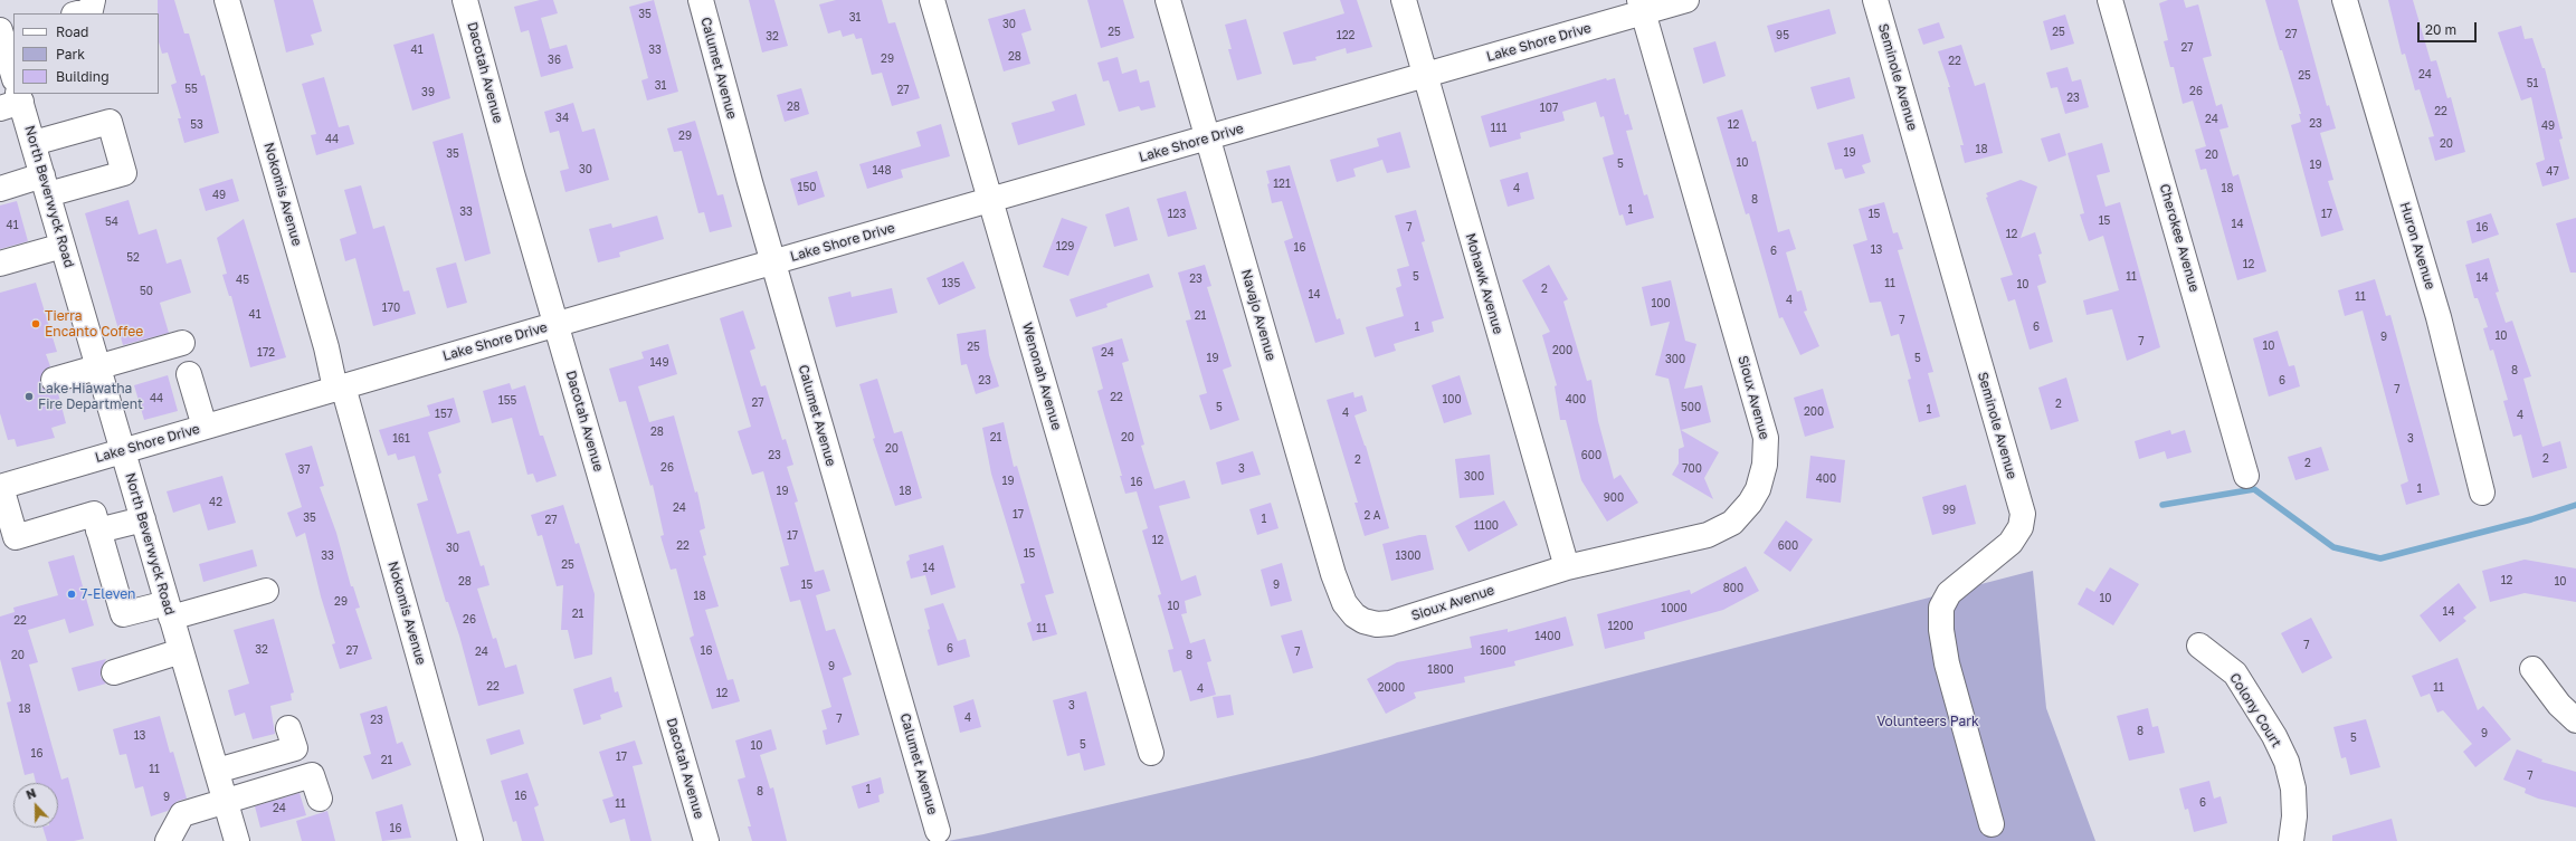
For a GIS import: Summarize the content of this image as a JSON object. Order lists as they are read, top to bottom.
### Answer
{
  "streets": {
    "street": [
      "Lake Shore Drive",
      "Calumet Avenue",
      "Dacotah Avenue",
      "Seminole Avenue",
      "Nokomis Avenue",
      "North Beverwyck Road",
      "Cherokee Avenue",
      "Huron Avenue",
      "Mohawk Avenue",
      "Navajo Avenue",
      "Wenonah Avenue",
      "Sioux Avenue",
      "Colony Court"
    ]
  },
  "crossings": [
    ["Lake Shore Drive", "Calumet Avenue"],
    ["Lake Shore Drive", "Dacotah Avenue"],
    ["Lake Shore Drive", "Nokomis Avenue"],
    ["Lake Shore Drive", "North Beverwyck Road"],
    ["Lake Shore Drive", "Mohawk Avenue"],
    ["Lake Shore Drive", "Navajo Avenue"],
    ["Lake Shore Drive", "Wenonah Avenue"],
    ["Lake Shore Drive", "Sioux Avenue"],
    ["Mohawk Avenue", "Sioux Avenue"],
    ["Navajo Avenue", "Sioux Avenue"]
  ],
  "parks": ["Volunteers Park"],
  "places": ["Tierra Encanto Coffee", "Lake Hiawatha Fire Department", "7-Eleven"],
  "house_numbers": [
    "35",
    "31",
    "30",
    "25",
    "25",
    "27",
    "122",
    "95",
    "32",
    "27",
    "41",
    "33",
    "28",
    "29",
    "36",
    "22",
    "24",
    "25",
    "51",
    "31",
    "55",
    "27",
    "26",
    "39",
    "23",
    "28",
    "107",
    "22",
    "34",
    "24",
    "23",
    "53",
    "12",
    "49",
    "111",
    "29",
    "44",
    "20",
    "18",
    "19",
    "35",
    "20",
    "10",
    "5",
    "19",
    "30",
    "148",
    "47",
    "121",
    "150",
    "4",
    "18",
    "49",
    "8",
    "1",
    "33",
    "123",
    "15",
    "17",
    "15",
    "54",
    "14",
    "41",
    "7",
    "16",
    "12",
    "129",
    "16",
    "13",
    "6",
    "52",
    "12",
    "5",
    "11",
    "14",
    "23",
    "45",
    "135",
    "11",
    "10",
    "2",
    "50",
    "14",
    "11",
    "4",
    "100",
    "170",
    "41",
    "21",
    "7",
    "1",
    "6",
    "10",
    "9",
    "7",
    "10",
    "25",
    "200",
    "172",
    "24",
    "19",
    "5",
    "300",
    "149",
    "8",
    "23",
    "6",
    "7",
    "22",
    "44",
    "100",
    "400",
    "155",
    "27",
    "2",
    "5",
    "500",
    "1",
    "200",
    "4",
    "157",
    "4",
    "28",
    "21",
    "20",
    "161",
    "3",
    "20",
    "23",
    "600",
    "2",
    "2",
    "2",
    "26",
    "3",
    "700",
    "37",
    "300",
    "400",
    "19",
    "16",
    "1",
    "19",
    "18",
    "900",
    "42",
    "24",
    "99",
    "17",
    "2 A",
    "35",
    "1",
    "27",
    "1100",
    "17",
    "12",
    "22",
    "600",
    "30",
    "15",
    "33",
    "1300",
    "25",
    "14",
    "12",
    "28",
    "10",
    "15",
    "9",
    "800",
    "18",
    "10",
    "29",
    "10",
    "1000",
    "14",
    "21",
    "26",
    "22",
    "1200",
    "11",
    "1400",
    "7",
    "6",
    "32",
    "27",
    "16",
    "1600",
    "24",
    "7",
    "20",
    "8",
    "9",
    "1800",
    "22",
    "2000",
    "11",
    "4",
    "12",
    "3",
    "18",
    "4",
    "7",
    "23",
    "8",
    "9",
    "13",
    "5",
    "5",
    "10",
    "16",
    "17",
    "21",
    "11",
    "7",
    "1",
    "8",
    "16",
    "9",
    "6",
    "11",
    "24",
    "16"
  ],
  "legend": ["Road", "Park", "Building"],
  "scale_bar": "20 m",
  "north": "top"
}
